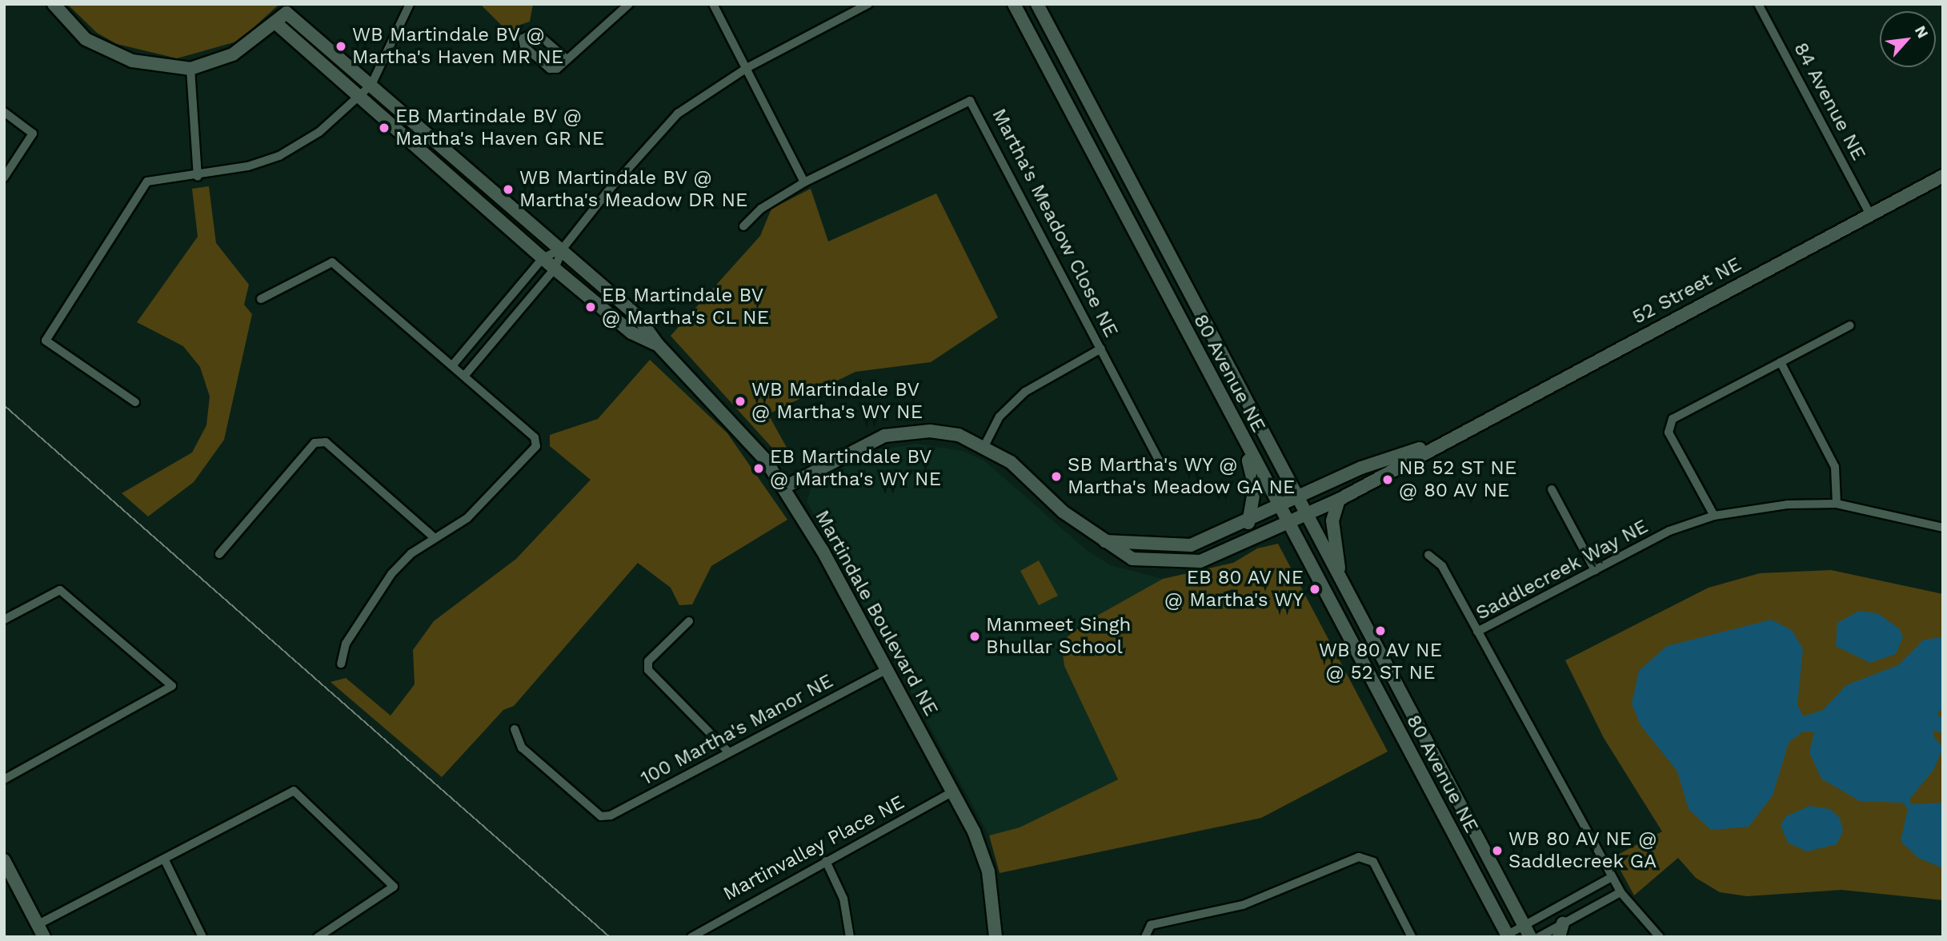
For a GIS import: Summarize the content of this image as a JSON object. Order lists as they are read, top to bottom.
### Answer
{
  "streets": {
    "street": [
      "84 Avenue NE",
      "Martha's Meadow Close NE",
      "52 Street NE",
      "80 Avenue NE",
      "Saddlecreek Way NE",
      "Martindale Boulevard NE",
      "100 Martha's Manor NE",
      "Martinvalley Place NE"
    ]
  },
  "crossings": [
    ["84 Avenue NE", "52 Street NE"],
    ["52 Street NE", "80 Avenue NE"],
    ["Martindale Boulevard NE", "100 Martha's Manor NE"],
    ["Martindale Boulevard NE", "Martinvalley Place NE"]
  ],
  "places": [
    "WB Martindale BV @ Martha's Haven MR NE",
    "EB Martindale BV @ Martha's Haven GR NE",
    "WB Martindale BV @ Martha's Meadow DR NE",
    "EB Martindale BV @ Martha's CL NE",
    "WB Martindale BV @ Martha's WY NE",
    "EB Martindale BV @ Martha's WY NE",
    "SB Martha's WY @ Martha's Meadow GA NE",
    "NB 52 ST NE @ 80 AV NE",
    "EB 80 AV NE @ Martha's WY",
    "WB 80 AV NE @ 52 ST NE",
    "Manmeet Singh Bhullar School",
    "WB 80 AV NE @ Saddlecreek GA"
  ],
  "north": "top right"
}
